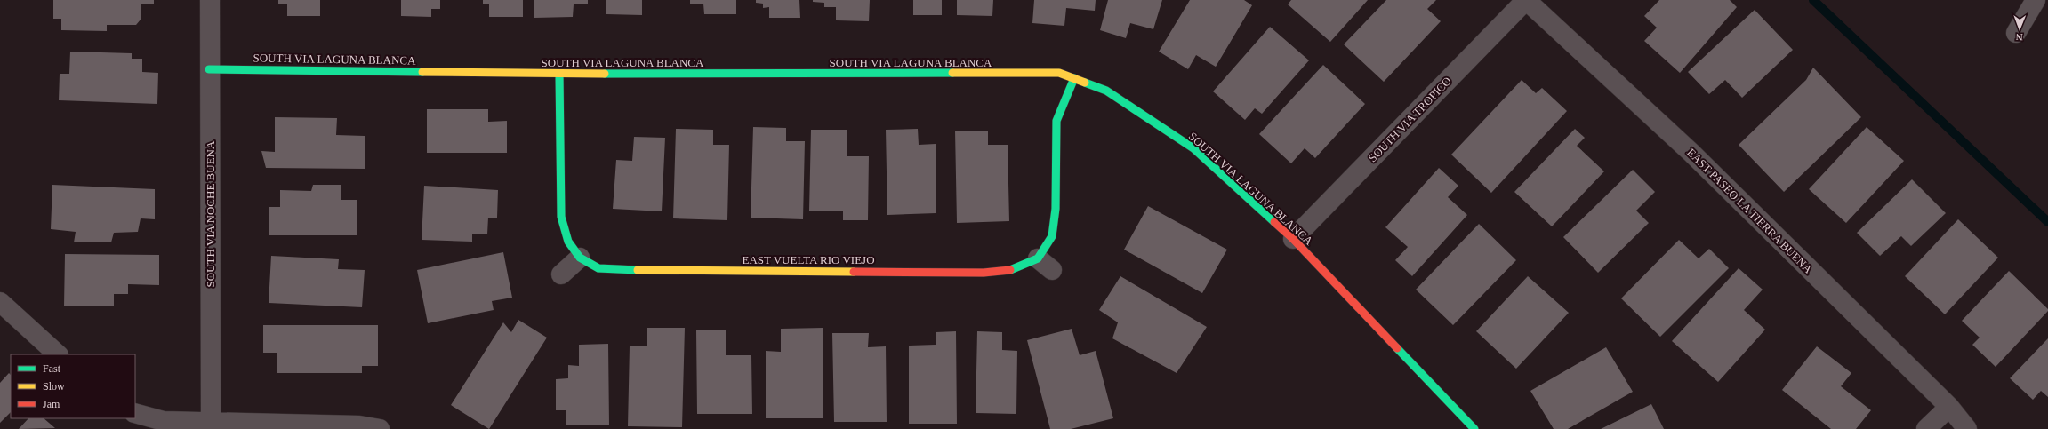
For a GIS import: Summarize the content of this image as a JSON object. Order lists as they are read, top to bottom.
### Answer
{
  "streets": {
    "street": [
      "SOUTH VIA LAGUNA BLANCA",
      "SOUTH VIA TROPICO",
      "EAST PASEO LA TIERRA BUENA",
      "SOUTH VIA NOCHE BUENA",
      "EAST VUELTA RIO VIEJO"
    ]
  },
  "crossings": [
    ["SOUTH VIA LAGUNA BLANCA", "SOUTH VIA TROPICO"],
    ["SOUTH VIA LAGUNA BLANCA", "SOUTH VIA NOCHE BUENA"],
    ["SOUTH VIA LAGUNA BLANCA", "EAST VUELTA RIO VIEJO"],
    ["SOUTH VIA TROPICO", "EAST PASEO LA TIERRA BUENA"]
  ],
  "legend": ["Fast", "Slow", "Jam"],
  "north": "bottom"
}
